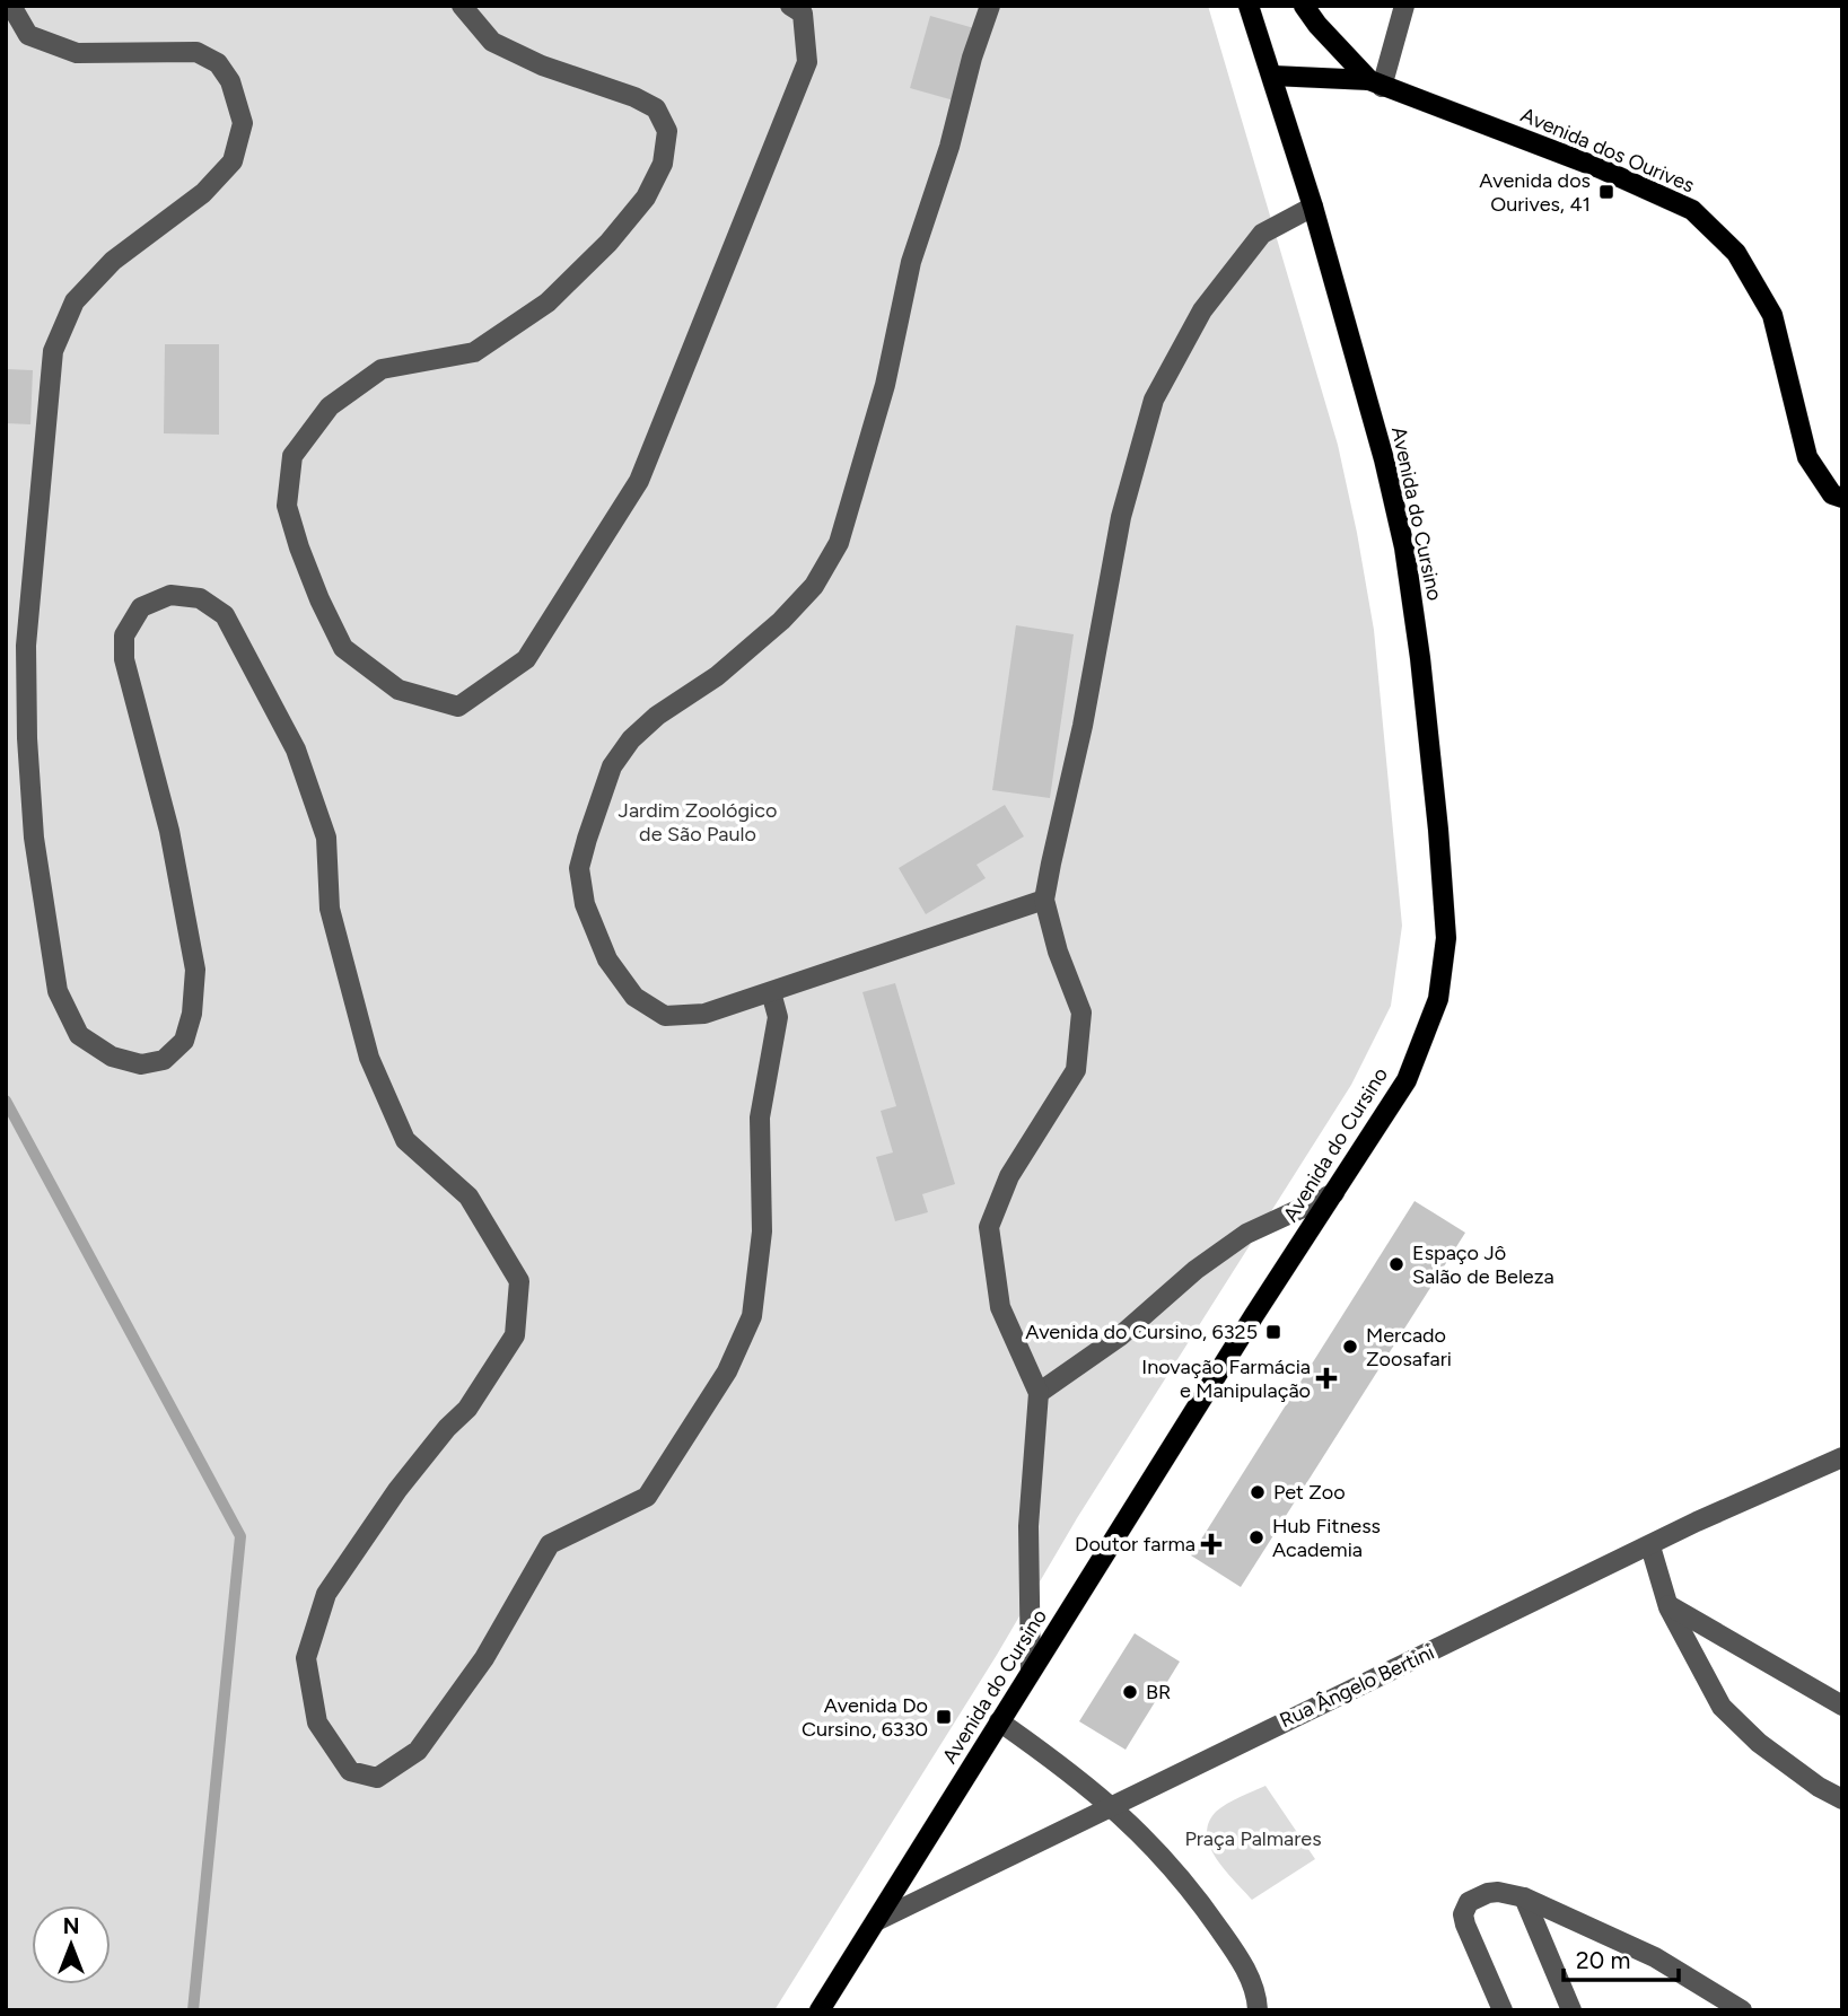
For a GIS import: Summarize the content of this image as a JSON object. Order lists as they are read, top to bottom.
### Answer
{
  "streets": {
    "main road": ["Avenida dos Ourives", "Avenida do Cursino"],
    "street": ["Rua Ângelo Bertini"]
  },
  "crossings": [
    ["Avenida dos Ourives", "Avenida do Cursino"],
    ["Avenida do Cursino", "Rua Ângelo Bertini"]
  ],
  "parks": ["Jardim Zoológico de São Paulo", "Praça Palmares"],
  "places": {
    "transit": ["Avenida dos Ourives, 41", "Avenida do Cursino, 6325", "Avenida Do Cursino, 6330"],
    "other": [
      "Espaço Jô Salão de Beleza",
      "Mercado Zoosafari",
      "Pet Zoo",
      "Hub Fitness Academia",
      "BR"
    ],
    "health": ["Inovação Farmácia e Manipulação", "Doutor farma"]
  },
  "scale_bar": "20 m",
  "north": "top"
}
